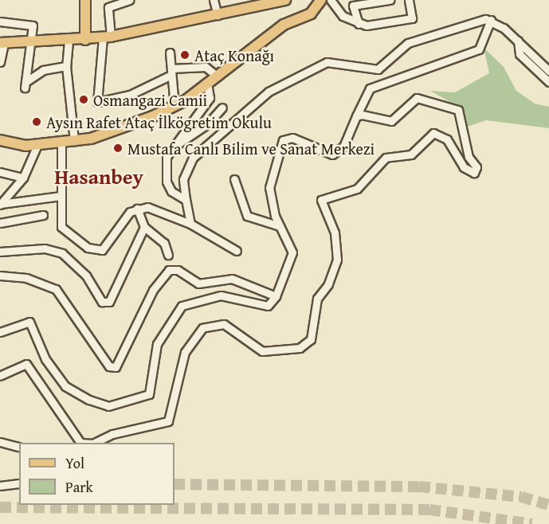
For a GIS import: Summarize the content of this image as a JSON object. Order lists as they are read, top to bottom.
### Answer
{
  "districts": ["Hasanbey"],
  "places": [
    "Ataç Konağı",
    "Osmangazi Camii",
    "Aysın Rafet Ataç İlkögretim Okulu",
    "Mustafa Canlı Bilim ve Sanat Merkezi"
  ],
  "legend": ["Yol", "Park"]
}
